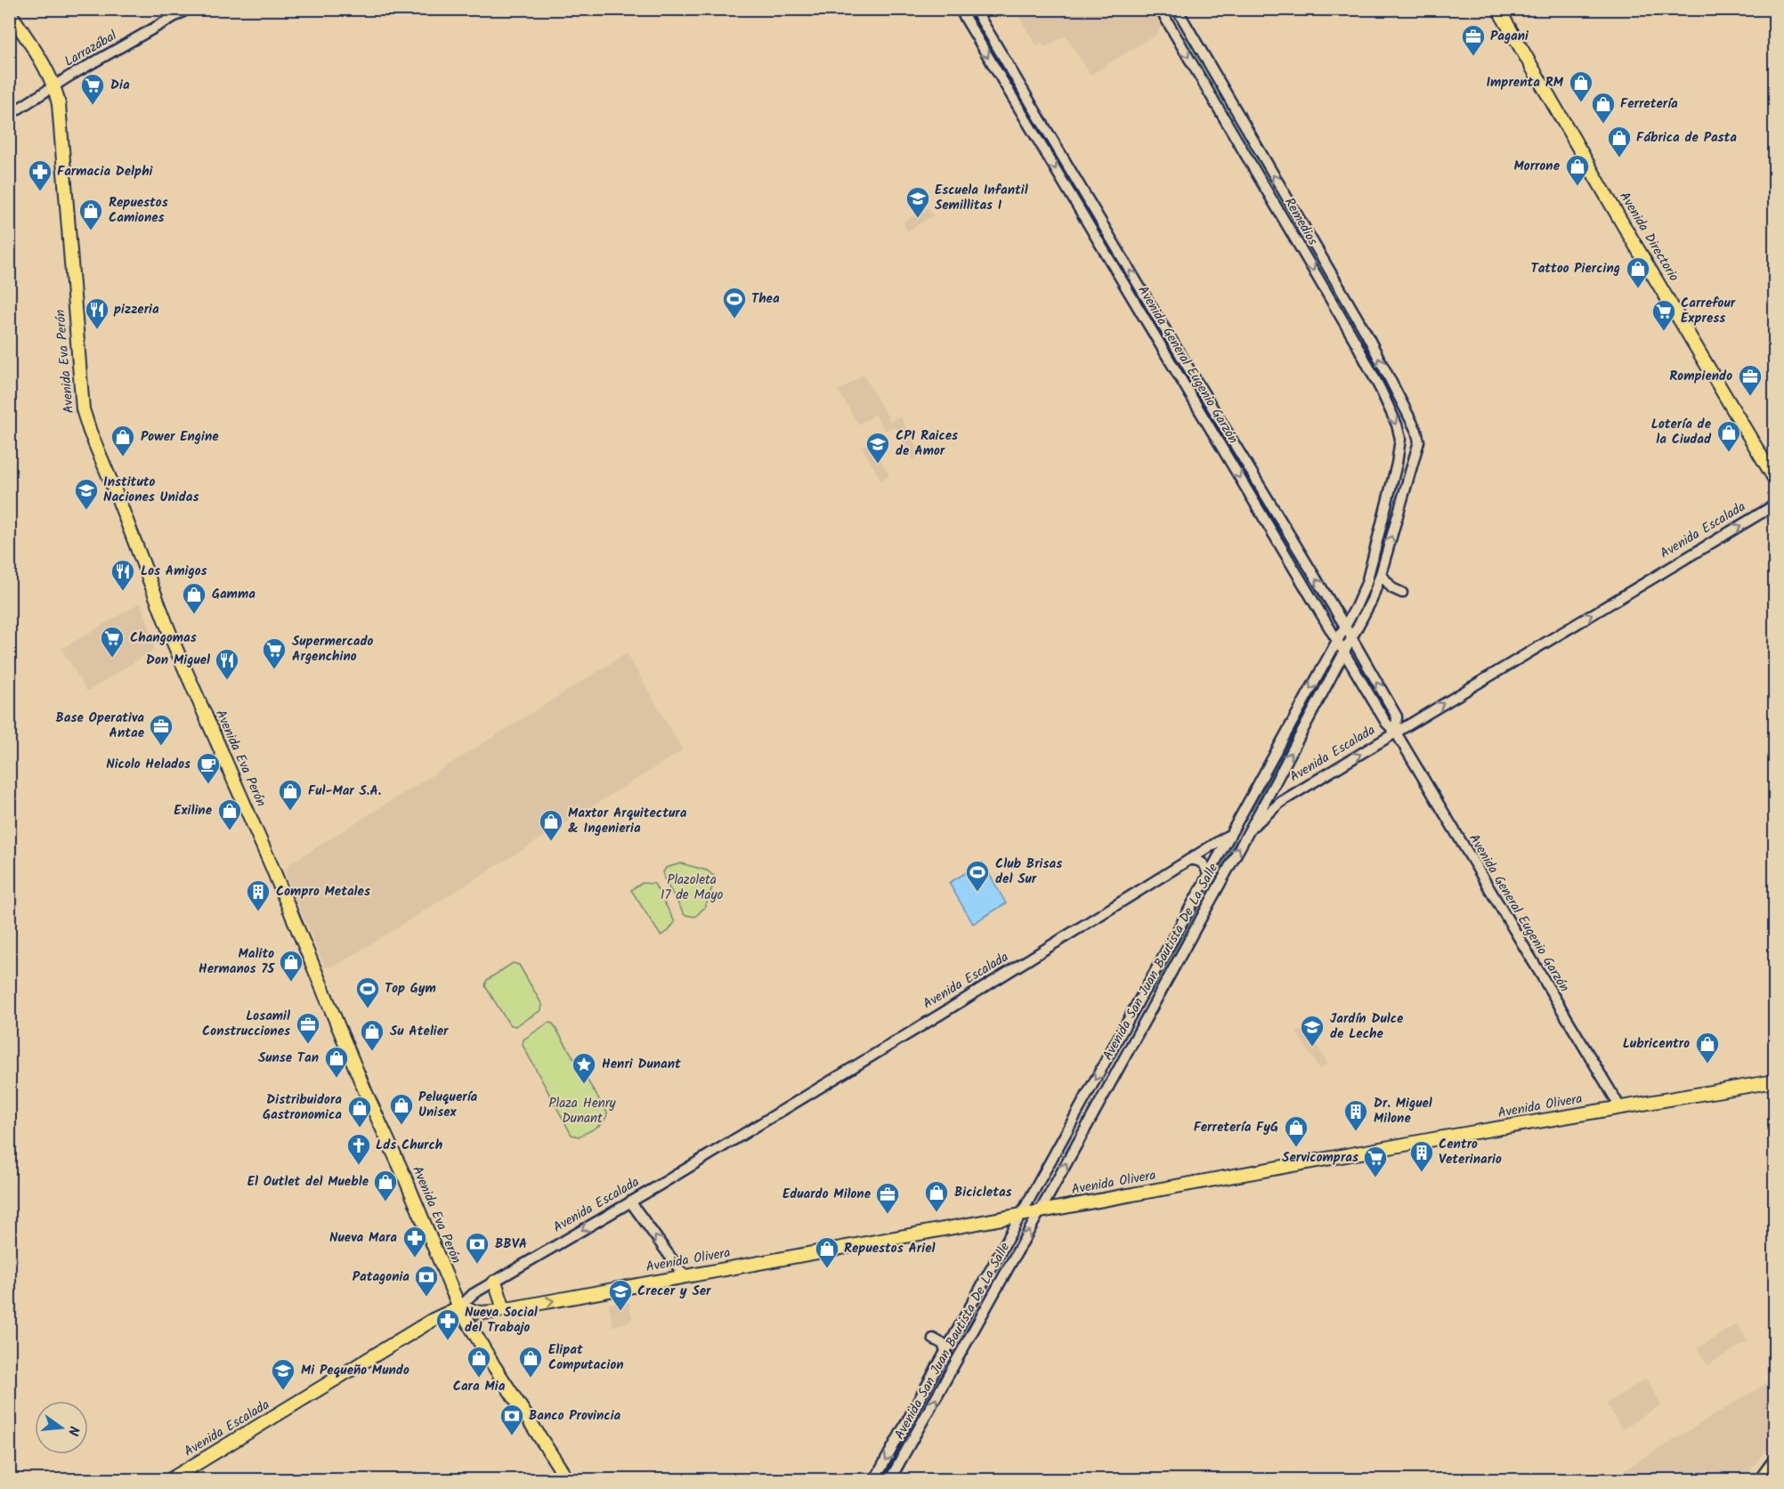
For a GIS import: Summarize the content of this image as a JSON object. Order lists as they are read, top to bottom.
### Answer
{
  "streets": {
    "main road": [
      "Avenida Directorio",
      "Avenida Eva Perón",
      "Avenida Escalada",
      "Avenida Olivera"
    ],
    "street": [
      "Larrazábal",
      "Remedios",
      "Avenida General Eugenio Garzón",
      "Avenida San Juan Bautista De La Salle"
    ]
  },
  "crossings": [
    ["Larrazábal", "Avenida Eva Perón"],
    ["Remedios", "Avenida San Juan Bautista De La Salle"],
    ["Avenida Eva Perón", "Avenida Escalada"],
    ["Avenida Eva Perón", "Avenida Olivera"],
    ["Avenida General Eugenio Garzón", "Avenida Escalada"],
    ["Avenida General Eugenio Garzón", "Avenida San Juan Bautista De La Salle"],
    ["Avenida General Eugenio Garzón", "Avenida Olivera"],
    ["Avenida Escalada", "Avenida San Juan Bautista De La Salle"],
    ["Avenida Escalada", "Avenida Olivera"],
    ["Avenida San Juan Bautista De La Salle", "Avenida Olivera"]
  ],
  "parks": ["Plazoleta 17 de Mayo", "Plaza Henry Dunant"],
  "places": {
    "office": [
      "Pagani",
      "Rompiendo",
      "Base Operativa Antae",
      "Losamil Construcciones",
      "Eduardo Milone"
    ],
    "shop": [
      "Imprenta RM",
      "Ferretería",
      "Fábrica de Pasta",
      "Morrone",
      "Repuestos Camiones",
      "Tattoo Piercing",
      "Lotería de la Ciudad",
      "Power Engine",
      "Gamma",
      "Ful-Mar S.A.",
      "Exiline",
      "Maxtor Arquitectura & Ingenieria",
      "Malito Hermanos 75",
      "Su Atelier",
      "Lubricentro",
      "Sunse Tan",
      "Peluquería Unisex",
      "Distribuidora Gastronomica",
      "Ferretería FyG",
      "El Outlet del Mueble",
      "Bicicletas",
      "Repuestos Ariel",
      "Cara Mia",
      "Elipat Computacion"
    ],
    "supermarket": [
      "Dia",
      "Carrefour Express",
      "Changomas",
      "Supermercado Argenchino",
      "Servicompras"
    ],
    "pharmacy": ["Farmacia Delphi", "Nueva Mara", "Nueva Social del Trabajo"],
    "school or university": [
      "Escuela Infantil Semillitas I",
      "CPI Raices de Amor",
      "Instituto Naciones Unidas",
      "Jardín Dulce de Leche",
      "Crecer y Ser",
      "Mi Pequeño Mundo"
    ],
    "sports": ["Thea", "Club Brisas del Sur", "Top Gym"],
    "restaurant": ["pizzeria", "Los Amigos", "Don Miguel"],
    "cafe": ["Nicolo Helados"],
    "building": ["Compro Metales", "Dr. Miguel Milone", "Centro Veterinario"],
    "place": ["Henri Dunant"],
    "church": ["Lds Church"],
    "bank": ["BBVA", "Patagonia", "Banco Provincia"]
  },
  "north": "right"
}
